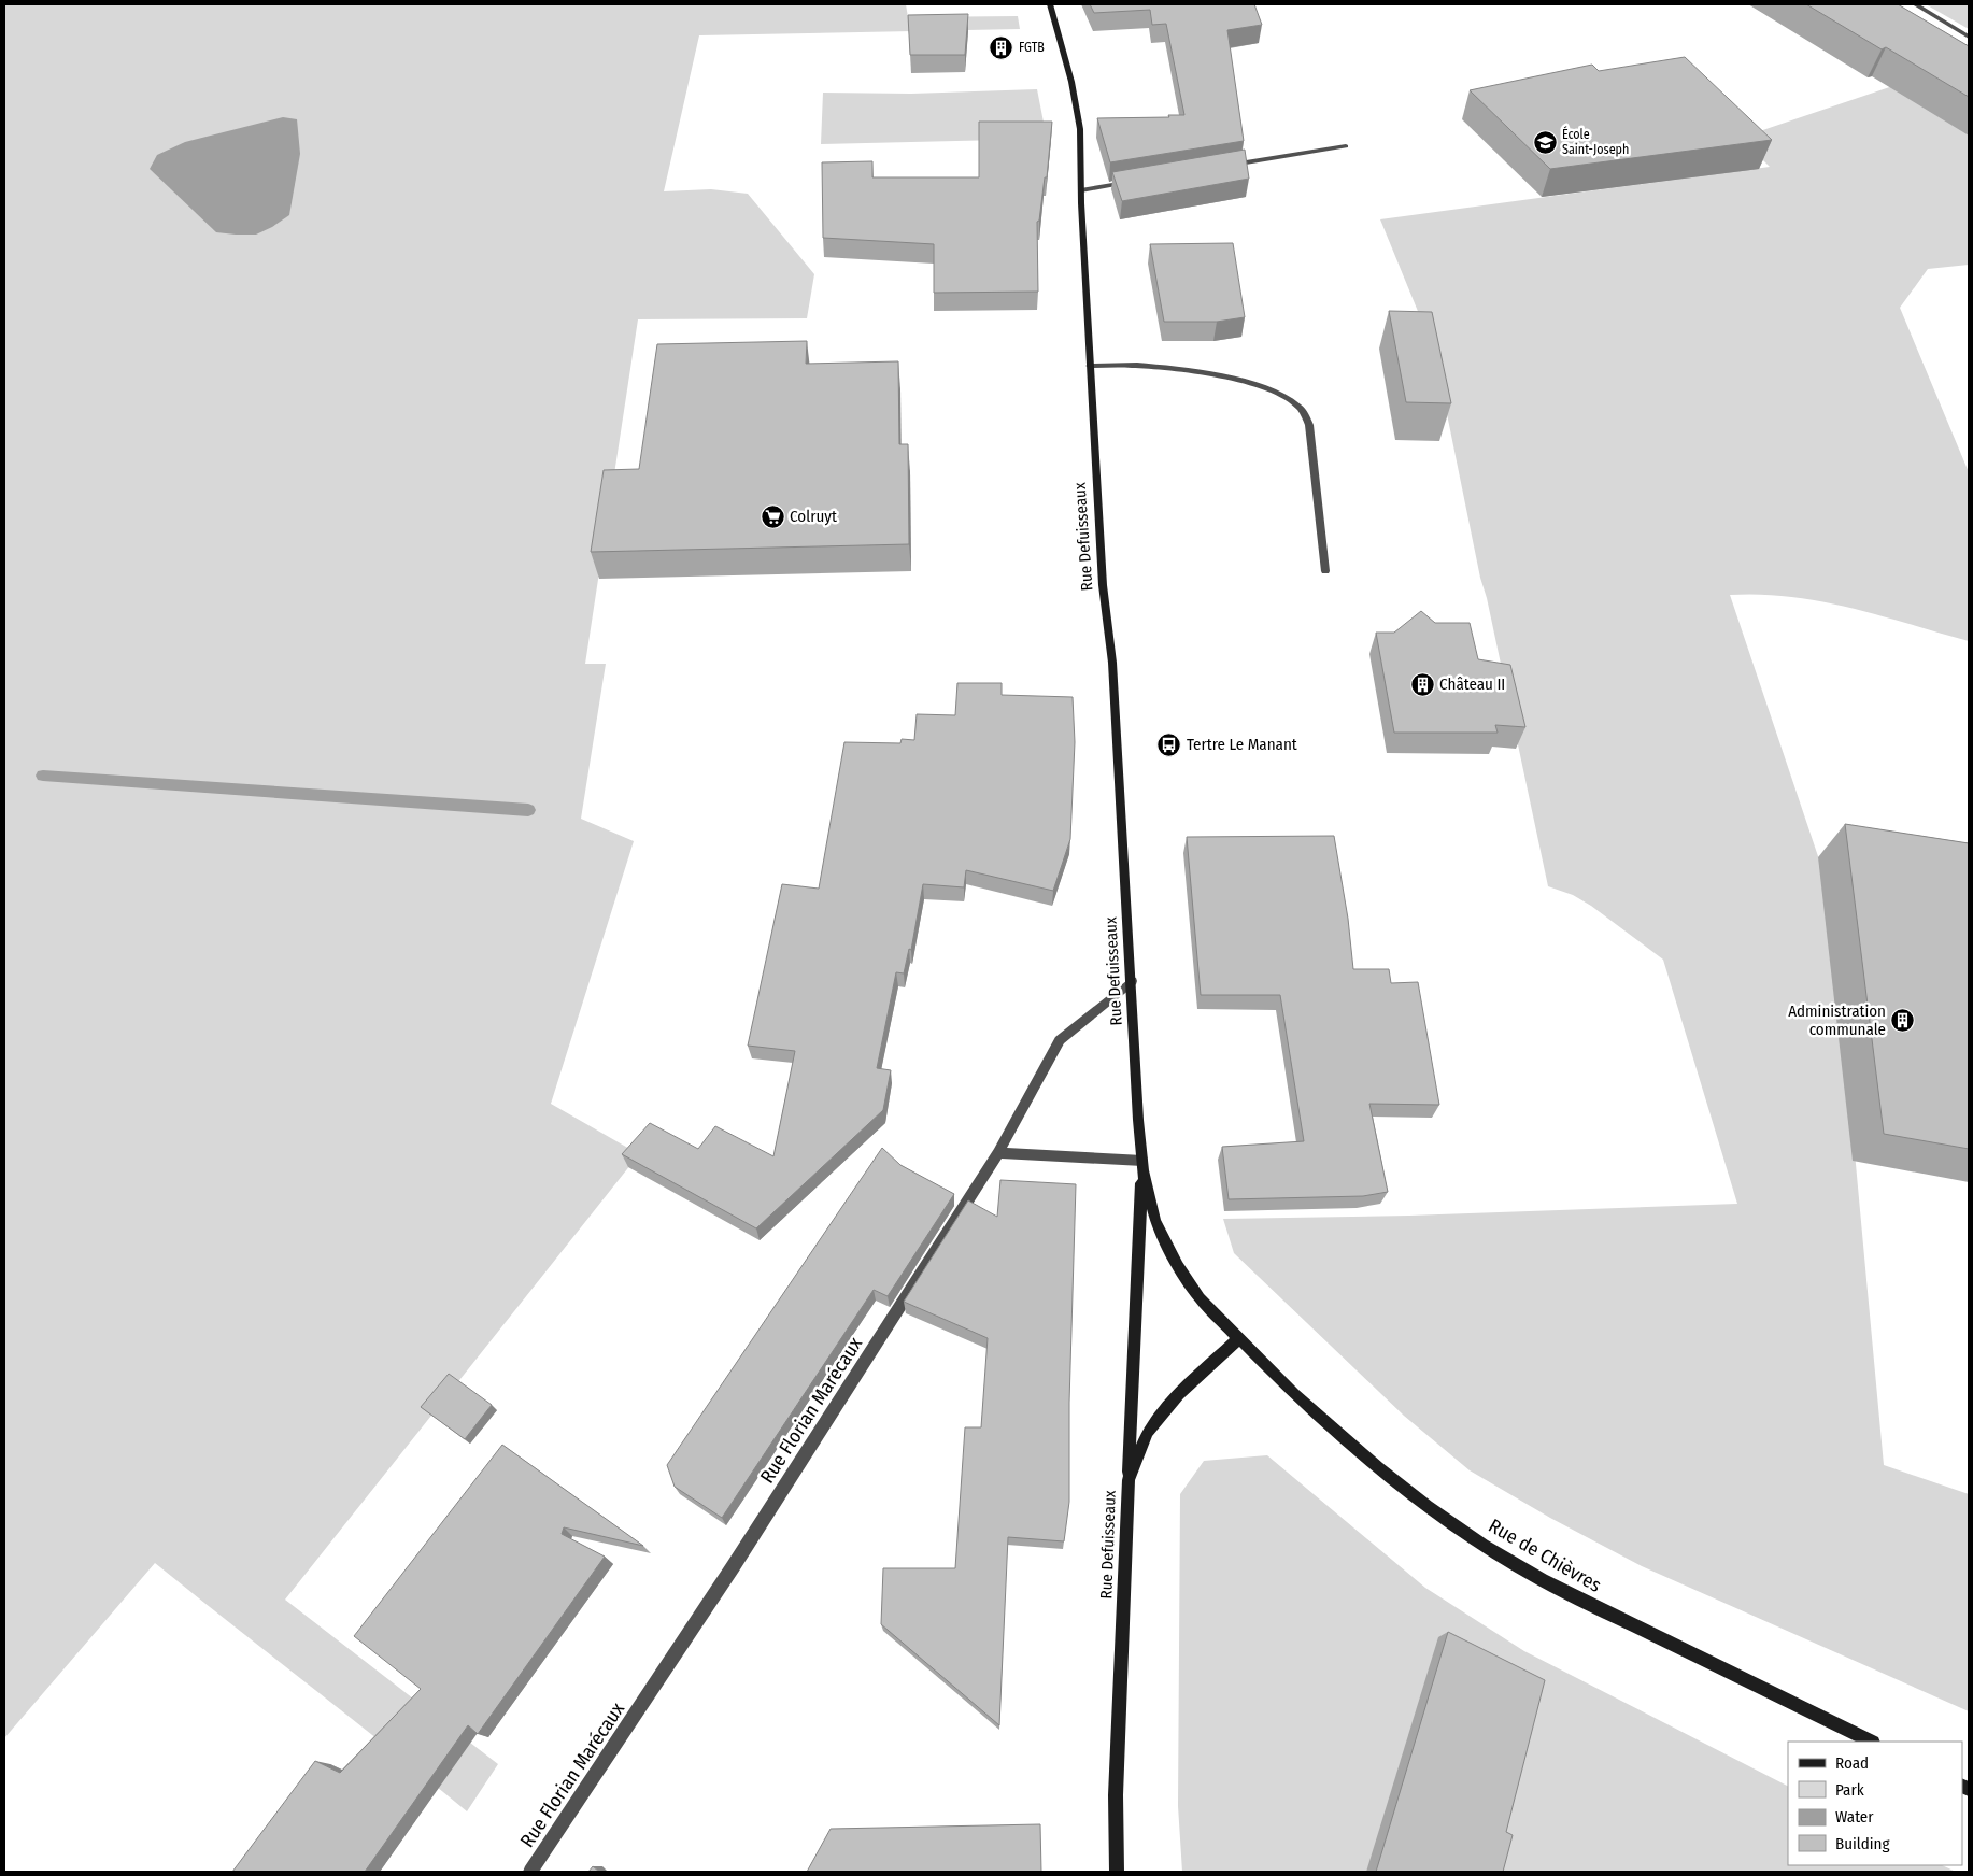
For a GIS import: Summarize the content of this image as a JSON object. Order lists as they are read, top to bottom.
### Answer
{
  "streets": {
    "main road": ["Rue Defuisseaux", "Rue de Chièvres"],
    "street": ["Rue Florian Marécaux"]
  },
  "crossings": [
    ["Rue Defuisseaux", "Rue Florian Marécaux"],
    ["Rue Defuisseaux", "Rue de Chièvres"]
  ],
  "places": {
    "building": ["FGTB", "Château II", "Administration communale"],
    "school or university": ["École Saint-Joseph"],
    "supermarket": ["Colruyt"],
    "bus stop": ["Tertre Le Manant"]
  },
  "legend": [
    "Road",
    "Park",
    "Water",
    "Building"
  ]
}
